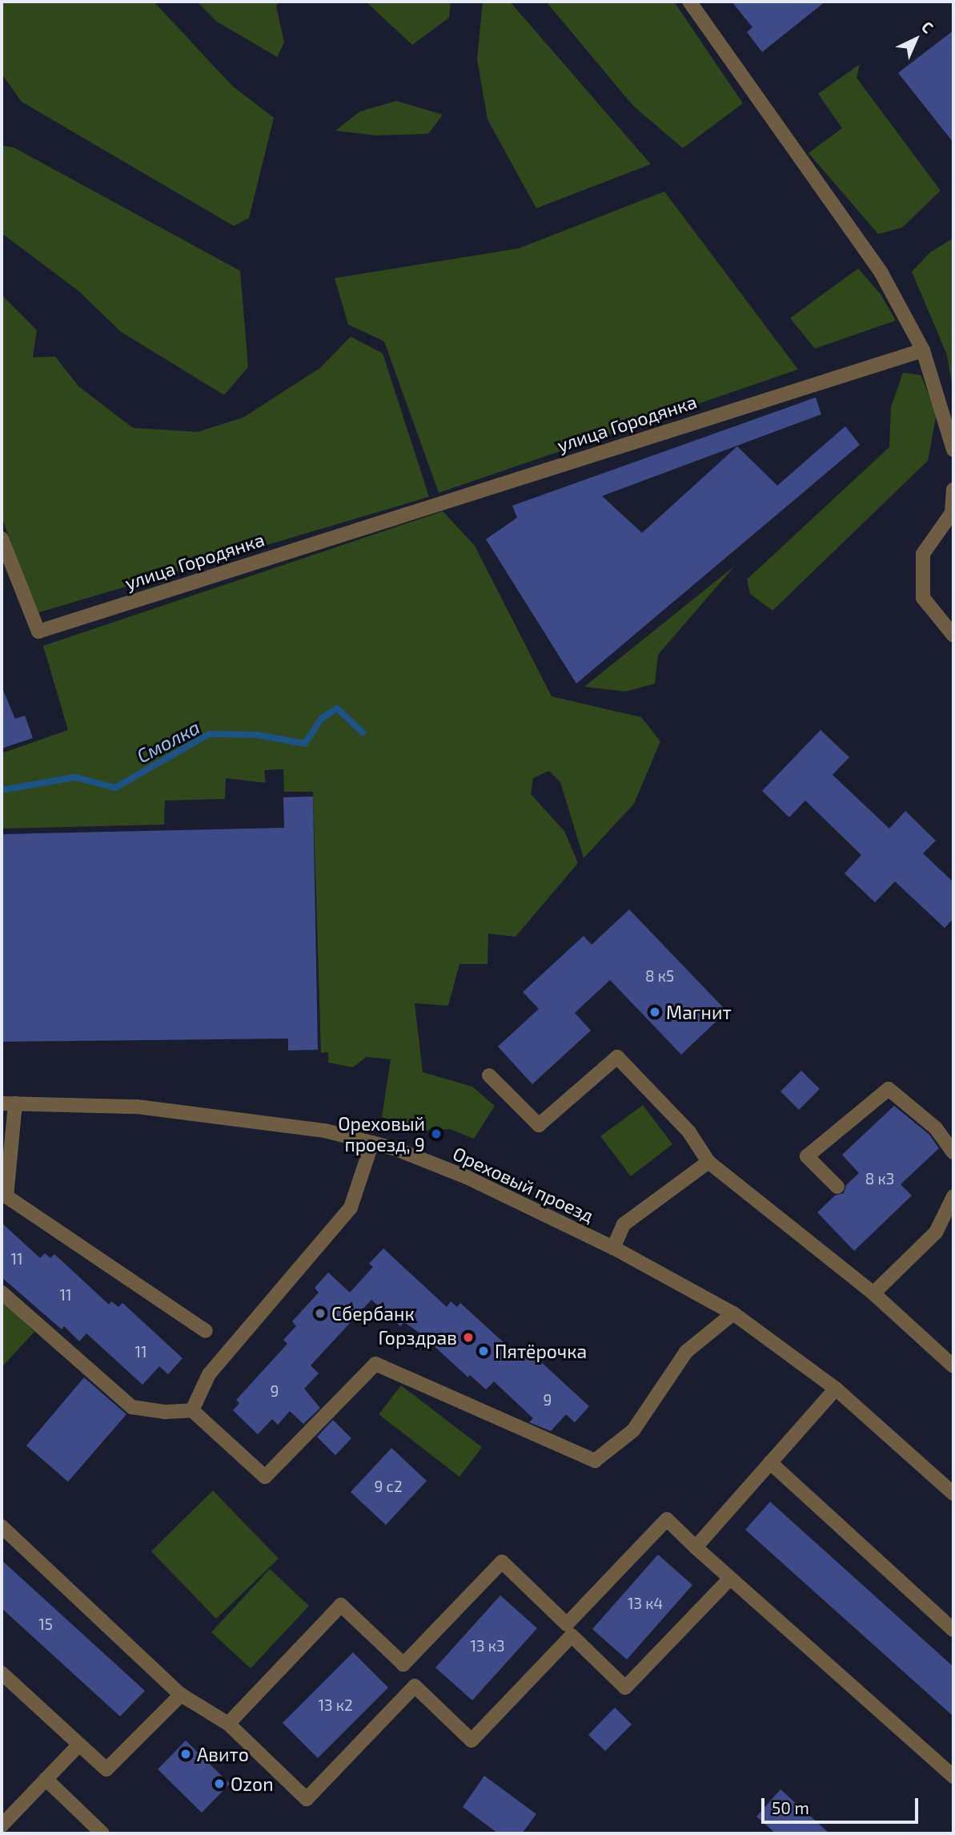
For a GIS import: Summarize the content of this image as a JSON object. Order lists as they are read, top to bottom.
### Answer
{
  "streets": {
    "street": ["улица Городянка", "Ореховый проезд"]
  },
  "water": ["Смолка"],
  "places": [
    "Магнит",
    "Ореховый проезд, 9",
    "Сбербанк",
    "Горздрав",
    "Пятёрочка",
    "Авито",
    "Ozon"
  ],
  "house_numbers": [
    "8 к5",
    "8 к3",
    "11",
    "11",
    "11",
    "9",
    "9",
    "9 с2",
    "13 к4",
    "15",
    "13 к3",
    "13 к2"
  ],
  "scale_bar": "50 m",
  "north": "top right"
}
